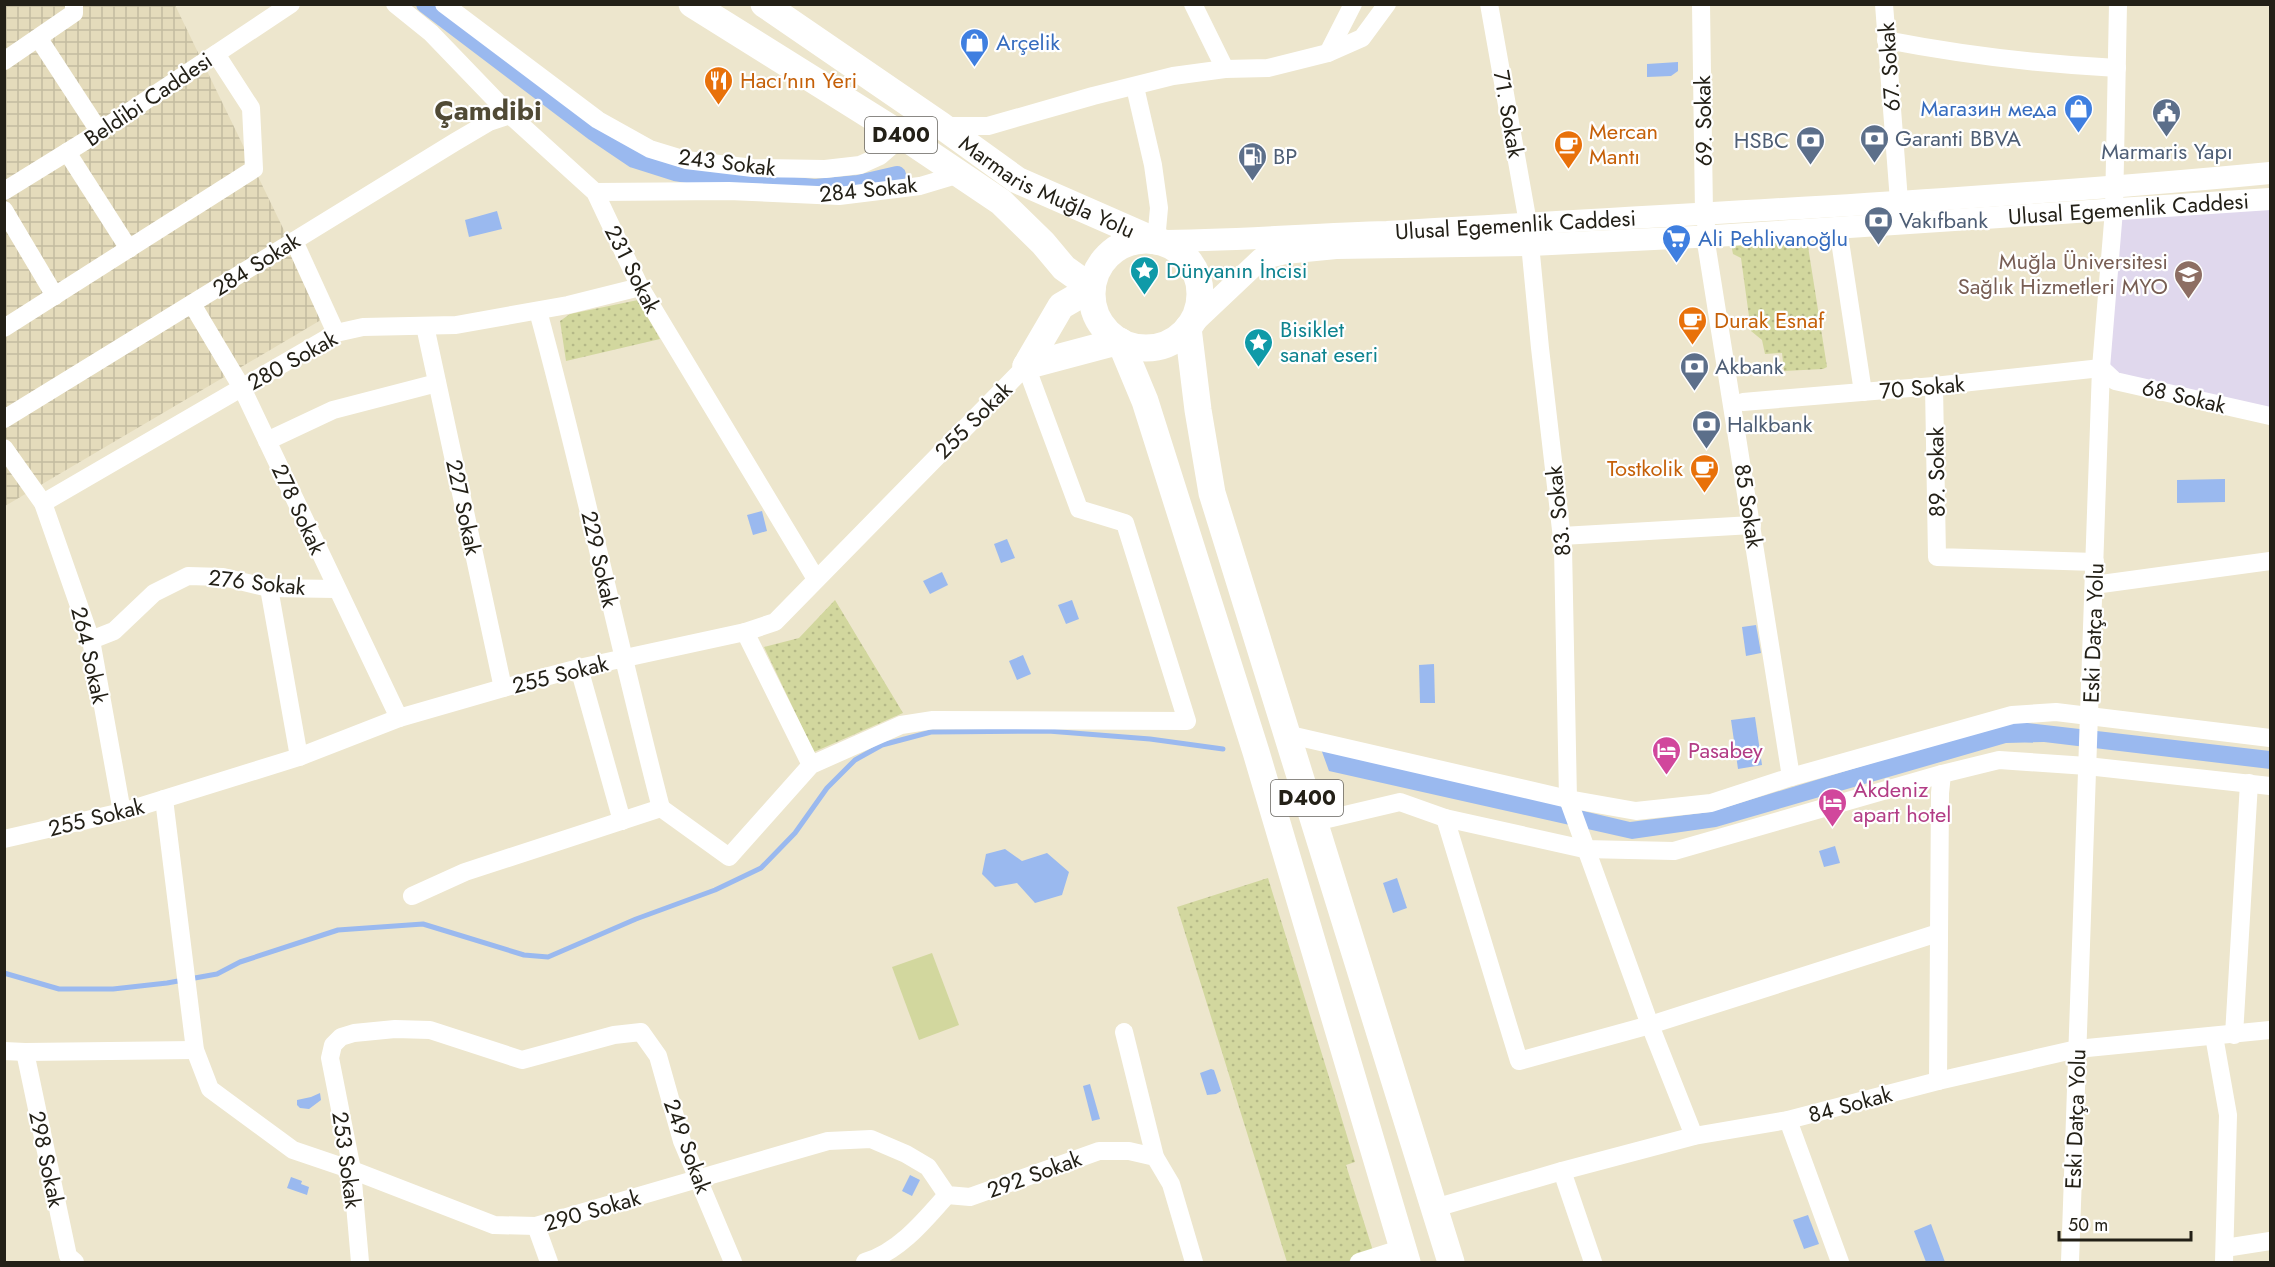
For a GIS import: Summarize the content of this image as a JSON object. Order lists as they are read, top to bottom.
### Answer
{
  "streets": {
    "highway": ["D400", "Marmaris Muğla Yolu"],
    "main road": ["Ulusal Egemenlik Caddesi"],
    "street": [
      "67. Sokak",
      "Beldibi Caddesi",
      "71. Sokak",
      "69. Sokak",
      "243 Sokak",
      "284 Sokak",
      "231 Sokak",
      "280 Sokak",
      "70 Sokak",
      "68 Sokak",
      "255 Sokak",
      "89. Sokak",
      "85 Sokak",
      "227 Sokak",
      "278 Sokak",
      "83. Sokak",
      "229 Sokak",
      "276 Sokak",
      "Eski Datça Yolu",
      "264 Sokak",
      "84 Sokak",
      "249 Sokak",
      "298 Sokak",
      "253 Sokak",
      "292 Sokak",
      "290 Sokak"
    ]
  },
  "crossings": [
    ["67. Sokak", "Ulusal Egemenlik Caddesi"],
    ["71. Sokak", "Ulusal Egemenlik Caddesi"],
    ["71. Sokak", "83. Sokak"],
    ["69. Sokak", "Ulusal Egemenlik Caddesi"],
    ["69. Sokak", "85 Sokak"],
    ["D400", "243 Sokak"],
    ["D400", "Marmaris Muğla Yolu"],
    ["D400", "284 Sokak"],
    ["D400", "Ulusal Egemenlik Caddesi"],
    ["D400", "84 Sokak"],
    ["Marmaris Muğla Yolu", "Ulusal Egemenlik Caddesi"],
    ["284 Sokak", "231 Sokak"],
    ["284 Sokak", "278 Sokak"],
    ["Ulusal Egemenlik Caddesi", "85 Sokak"],
    ["Ulusal Egemenlik Caddesi", "83. Sokak"],
    ["Ulusal Egemenlik Caddesi", "Eski Datça Yolu"],
    ["231 Sokak", "280 Sokak"],
    ["231 Sokak", "255 Sokak"],
    ["280 Sokak", "227 Sokak"],
    ["280 Sokak", "278 Sokak"],
    ["280 Sokak", "229 Sokak"],
    ["280 Sokak", "264 Sokak"],
    ["70 Sokak", "68 Sokak"],
    ["70 Sokak", "89. Sokak"],
    ["70 Sokak", "85 Sokak"],
    ["70 Sokak", "Eski Datça Yolu"],
    ["68 Sokak", "Eski Datça Yolu"],
    ["255 Sokak", "227 Sokak"],
    ["255 Sokak", "278 Sokak"],
    ["255 Sokak", "229 Sokak"],
    ["255 Sokak", "264 Sokak"],
    ["255 Sokak", "290 Sokak"],
    ["89. Sokak", "Eski Datça Yolu"],
    ["278 Sokak", "276 Sokak"],
    ["83. Sokak", "84 Sokak"],
    ["276 Sokak", "264 Sokak"],
    ["Eski Datça Yolu", "84 Sokak"],
    ["249 Sokak", "253 Sokak"],
    ["249 Sokak", "290 Sokak"],
    ["253 Sokak", "290 Sokak"],
    ["292 Sokak", "290 Sokak"]
  ],
  "districts": ["Çamdibi"],
  "places": {
    "shop": ["Arçelik", "Магазин меда"],
    "restaurant": ["Hacı'nın Yeri"],
    "public building": ["Marmaris Yapı"],
    "bank": [
      "Garanti BBVA",
      "HSBC",
      "Vakıfbank",
      "Akbank",
      "Halkbank"
    ],
    "cafe": ["Mercan Mantı", "Durak Esnaf", "Tostkolik"],
    "fuel station": ["BP"],
    "supermarket": ["Ali Pehlivanoğlu"],
    "place": ["Dünyanın İncisi", "Bisiklet sanat eseri"],
    "school or university": ["Muğla Üniversitesi Sağlık Hizmetleri MYO"],
    "hotel": ["Pasabey", "Akdeniz apart hotel"]
  },
  "scale_bar": "50 m"
}
